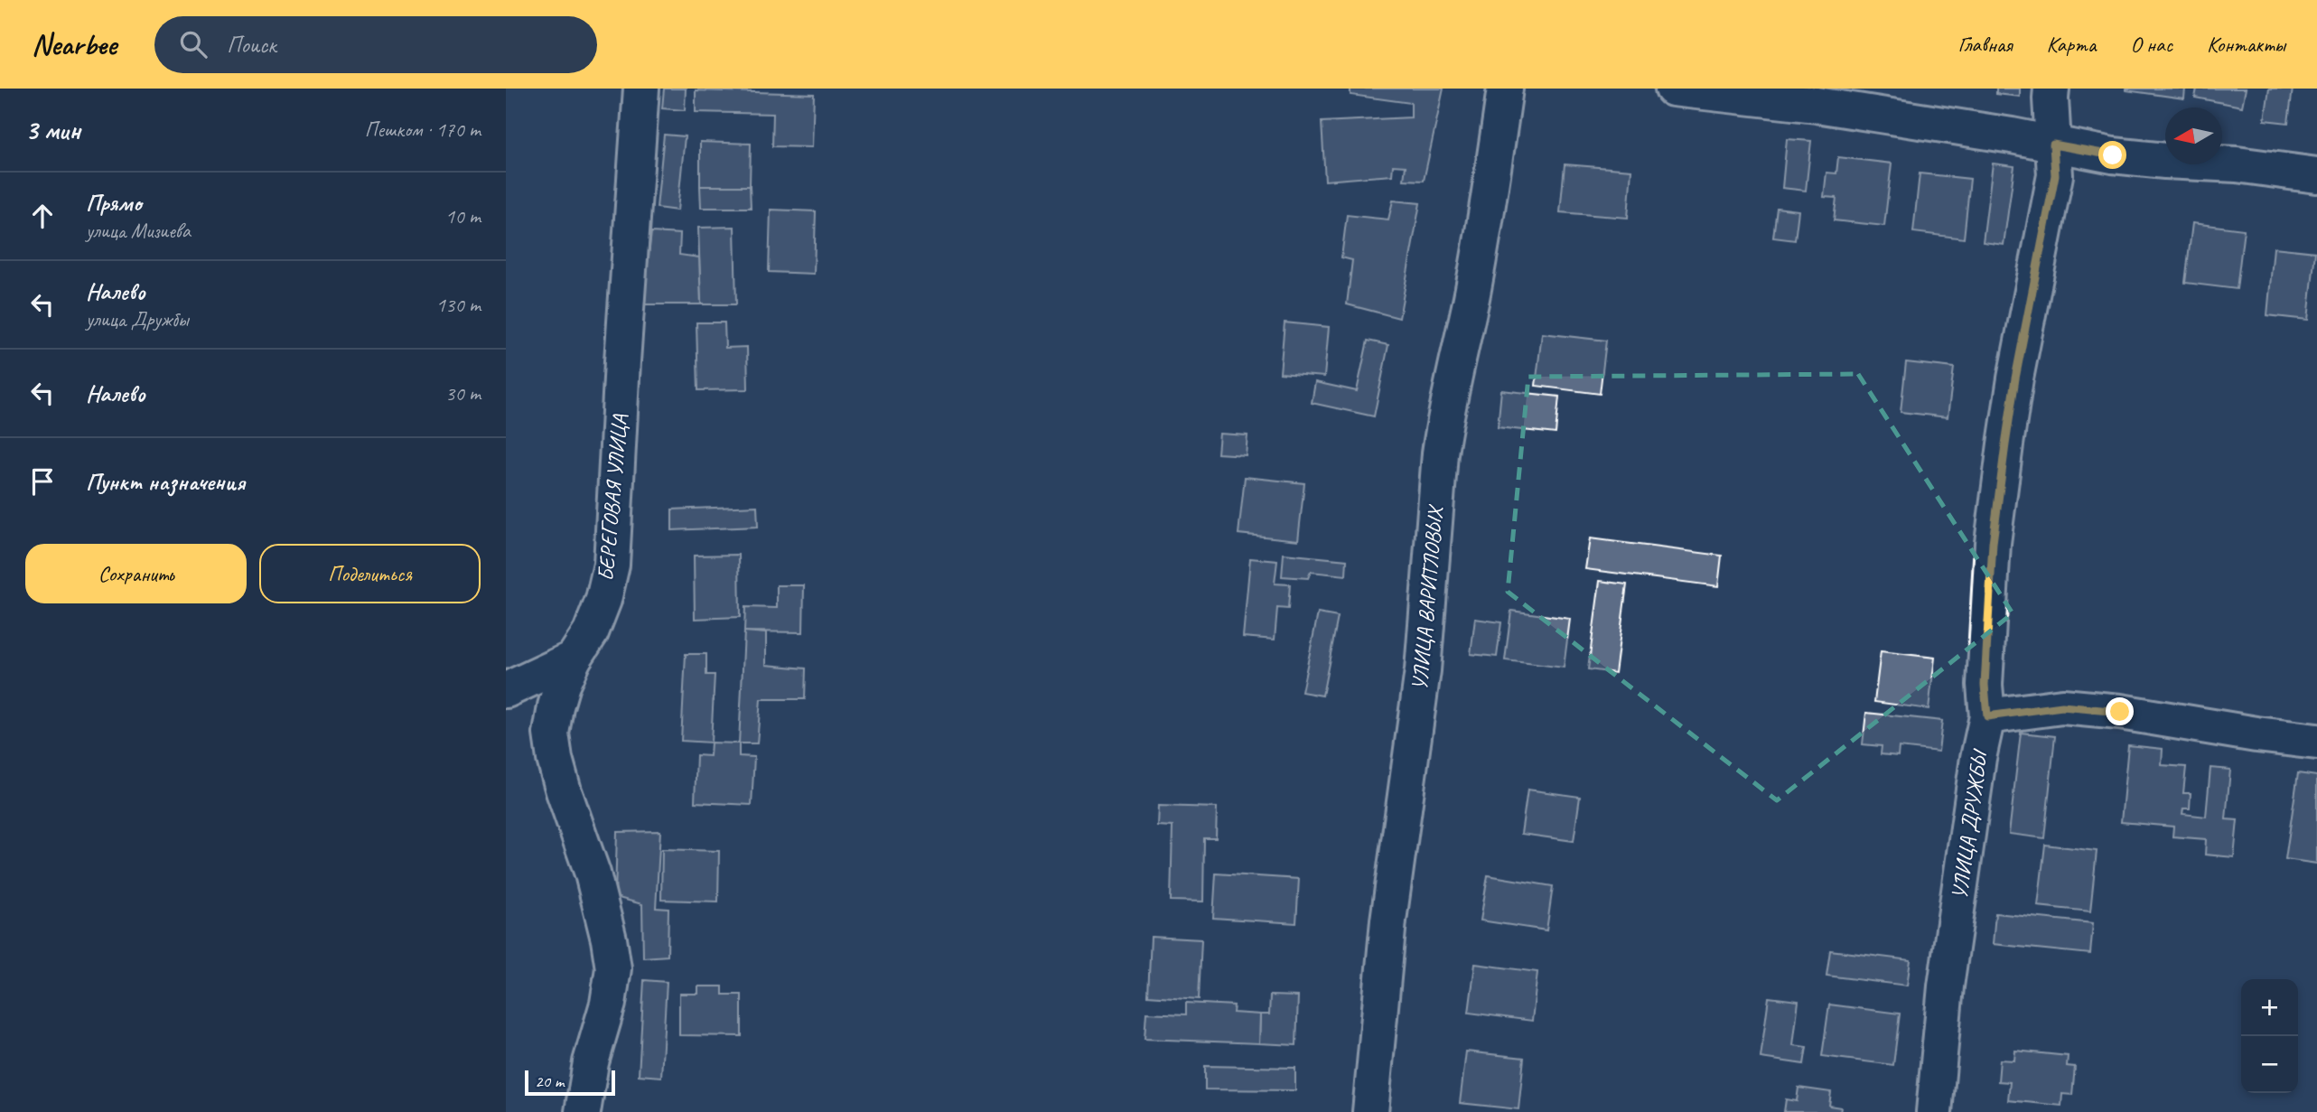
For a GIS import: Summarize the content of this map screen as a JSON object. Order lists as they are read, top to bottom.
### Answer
{
  "streets": {
    "street": ["БЕРЕГОВАЯ УЛИЦА", "УЛИЦА ВАРИТЛОВЫХ", "УЛИЦА ДРУЖБЫ"]
  },
  "scale_bar": "20 m",
  "north": "left",
  "page": {
    "header": "Nearbee",
    "search": "Поиск",
    "nav": [
      "Главная",
      "Карта",
      "О нас",
      "Контакты"
    ],
    "heading": ["3 мин", "Пешком · 170 m"],
    "list": [
      ["Прямо", "улица Мизиева", "10 m"],
      ["Налево", "улица Дружбы", "130 m"],
      ["Налево", "30 m"],
      "Пункт назначения"
    ],
    "buttons": ["Сохранить", "Поделиться"],
    "map_buttons": ["+", "−"],
    "scale": "20 m"
  }
}
